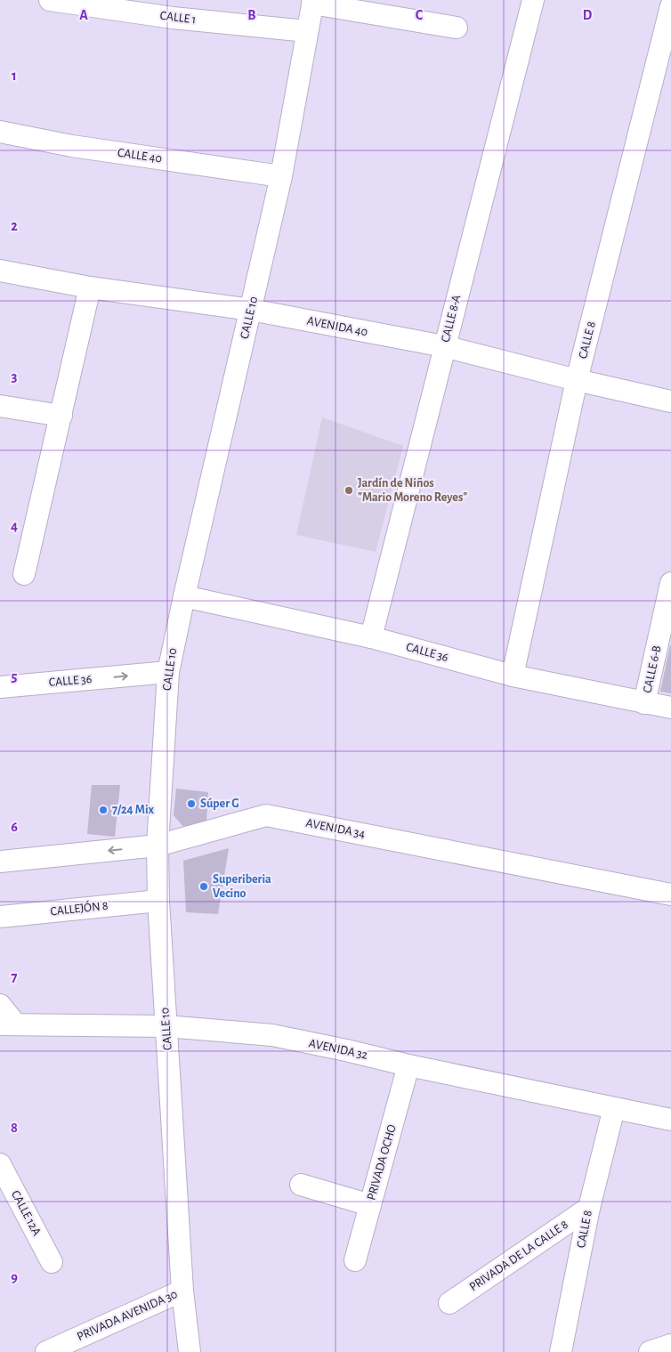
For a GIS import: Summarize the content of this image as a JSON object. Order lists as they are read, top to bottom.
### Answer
{
  "streets": {
    "street": [
      "CALLE 1",
      "CALLE 40",
      "CALLE 10",
      "CALLE 8-A",
      "AVENIDA 40",
      "CALLE 8",
      "CALLE 36",
      "CALLE 6-B",
      "AVENIDA 34",
      "CALLEJÓN 8",
      "AVENIDA 32",
      "PRIVADA OCHO",
      "CALLE 12A",
      "PRIVADA DE LA CALLE 8",
      "PRIVADA AVENIDA 30"
    ]
  },
  "crossings": [
    ["CALLE 1", "CALLE 10"],
    ["CALLE 40", "CALLE 10"],
    ["CALLE 10", "AVENIDA 40"],
    ["CALLE 10", "CALLE 36"],
    ["CALLE 10", "AVENIDA 34"],
    ["CALLE 10", "CALLEJÓN 8"],
    ["CALLE 10", "AVENIDA 32"],
    ["CALLE 10", "PRIVADA AVENIDA 30"],
    ["CALLE 8-A", "AVENIDA 40"],
    ["CALLE 8-A", "CALLE 36"],
    ["AVENIDA 40", "CALLE 8"],
    ["CALLE 8", "CALLE 36"],
    ["CALLE 8", "AVENIDA 32"],
    ["CALLE 8", "PRIVADA DE LA CALLE 8"],
    ["CALLE 36", "CALLE 6-B"],
    ["AVENIDA 32", "PRIVADA OCHO"]
  ],
  "places": [
    "Jardín de Niños \"Mario Moreno Reyes\"",
    "Súper G",
    "7/24 Mix",
    "Superiberia Vecino"
  ],
  "grid": {
    "columns": [
      "A",
      "B",
      "C",
      "D"
    ],
    "rows": [
      "1",
      "2",
      "3",
      "4",
      "5",
      "6",
      "7",
      "8",
      "9"
    ]
  }
}
